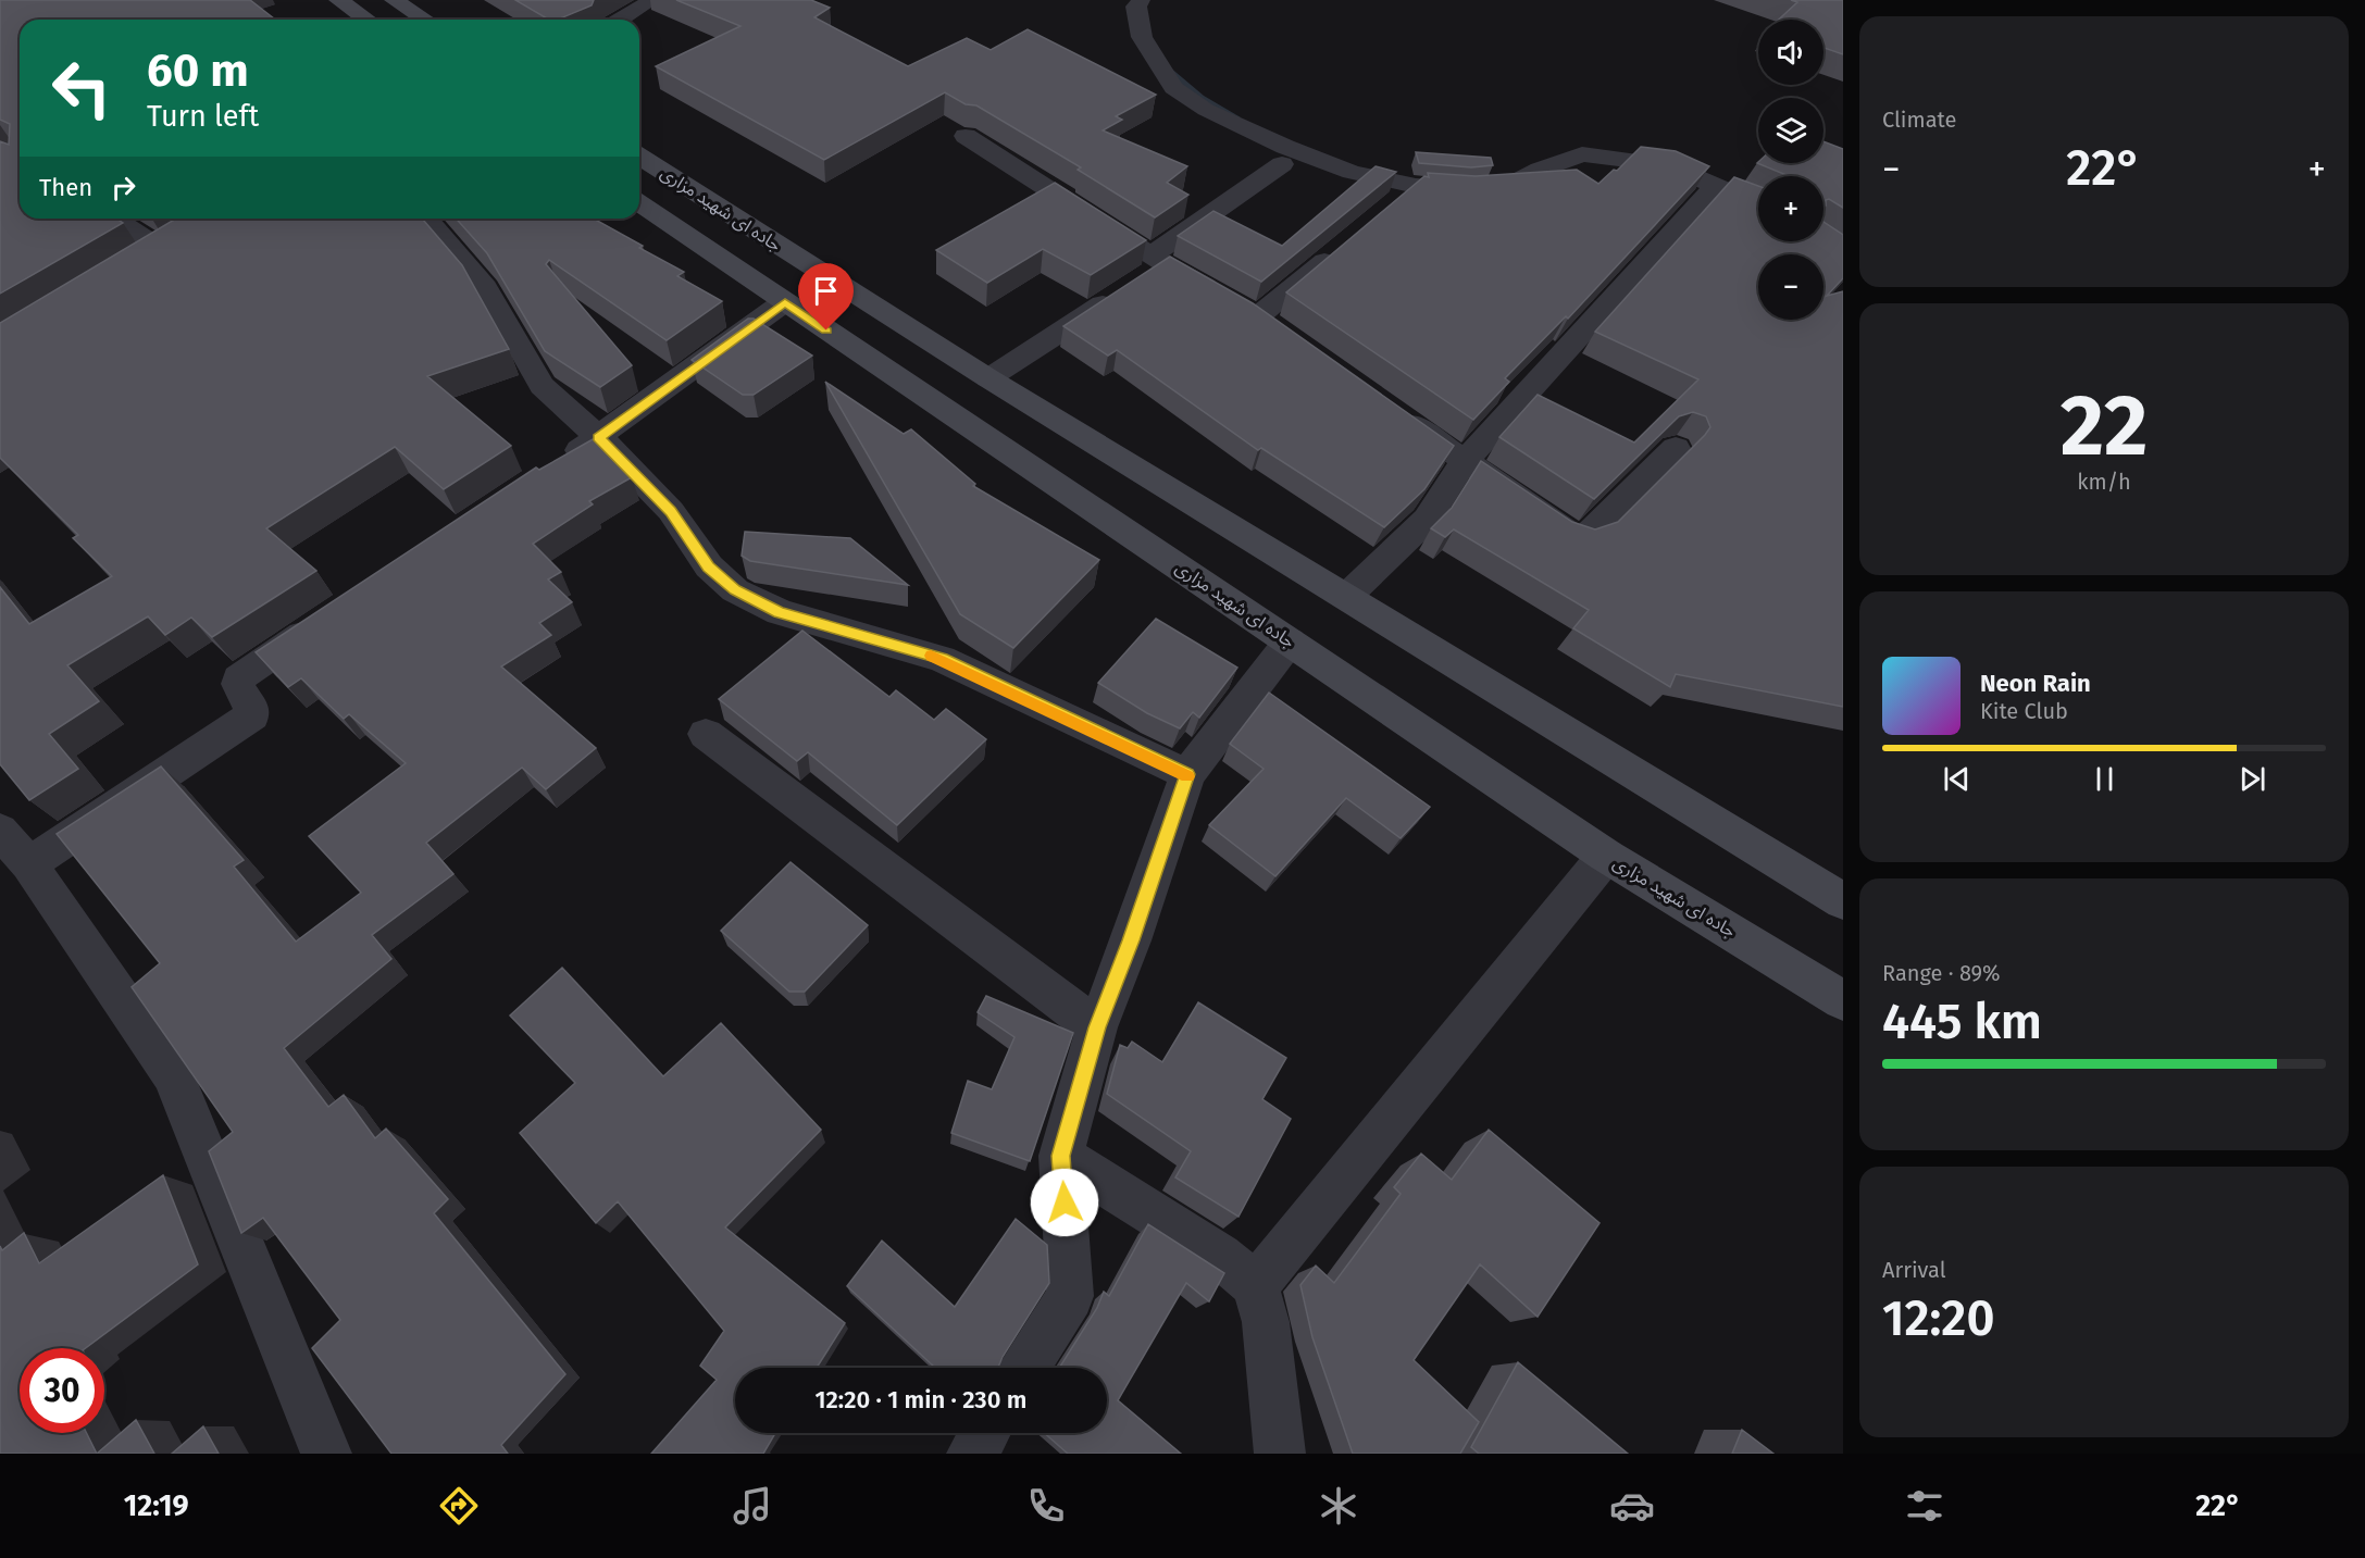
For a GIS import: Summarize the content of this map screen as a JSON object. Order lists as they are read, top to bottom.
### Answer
{
  "streets": {
    "main road": ["جاده ای شهید مزاری"]
  },
  "page": {
    "tile": [
      "Climate",
      ["22", "km/h"],
      ["Range · 89%", "445 km"],
      ["Arrival", "12:20"]
    ],
    "map_buttons": ["+", "−"],
    "turn": ["60 m", "Turn left"],
    "heat": ["−", "22°", "+"],
    "then": "Then",
    "song": ["Neon Rain", "Kite Club"],
    "limit": "30",
    "trip": "12:20 · 1 min · 230 m",
    "tabs": ["12:19", "22°"]
  }
}
